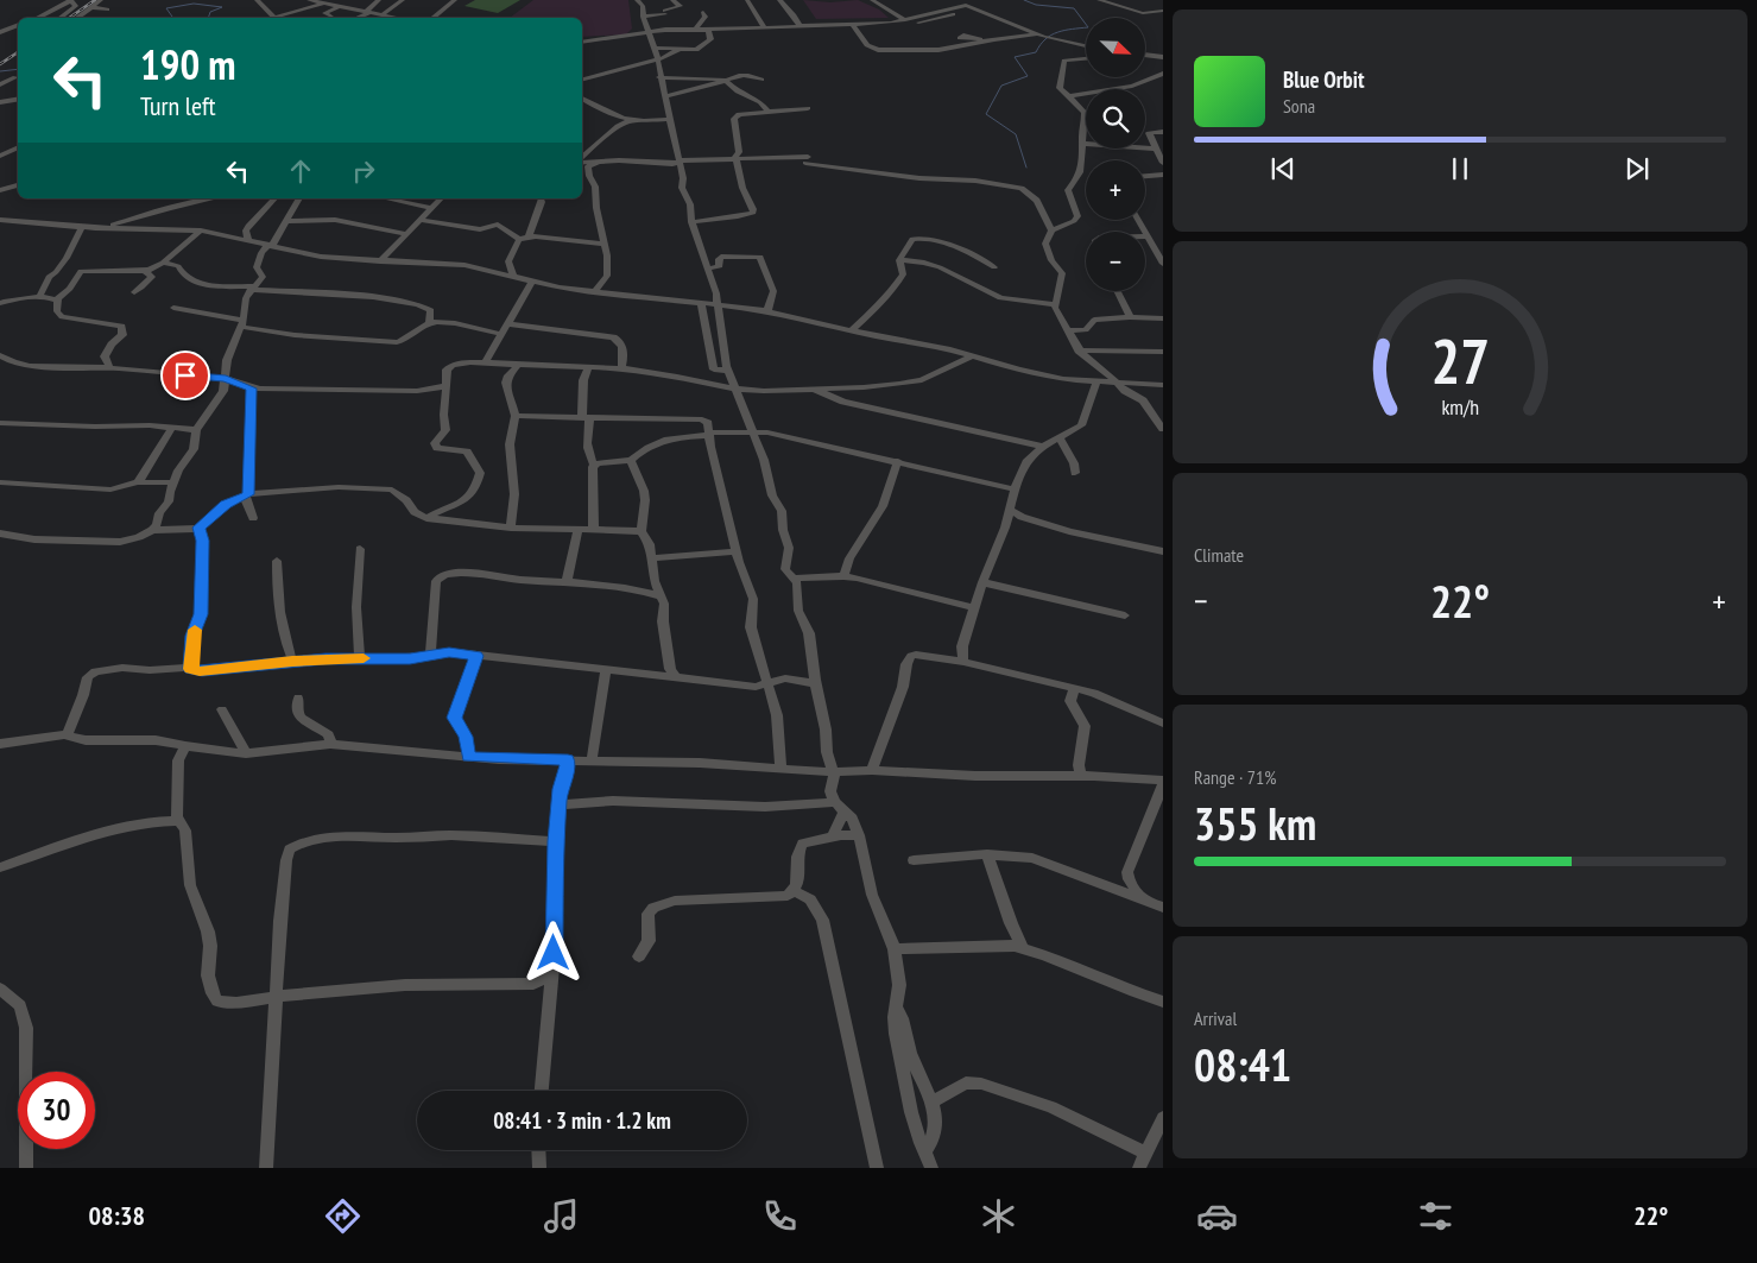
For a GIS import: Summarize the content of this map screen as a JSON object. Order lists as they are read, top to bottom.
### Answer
{
  "north": "bottom right",
  "page": {
    "map_buttons": ["+", "−"],
    "turn": ["190 m", "Turn left"],
    "song": ["Blue Orbit", "Sona"],
    "tile": [
      "Climate",
      ["Range · 71%", "355 km"],
      ["Arrival", "08:41"]
    ],
    "heat": ["−", "22°", "+"],
    "limit": "30",
    "trip": "08:41 · 3 min · 1.2 km",
    "tabs": ["08:38", "22°"],
    "gauge": ["27", "km/h"]
  }
}
